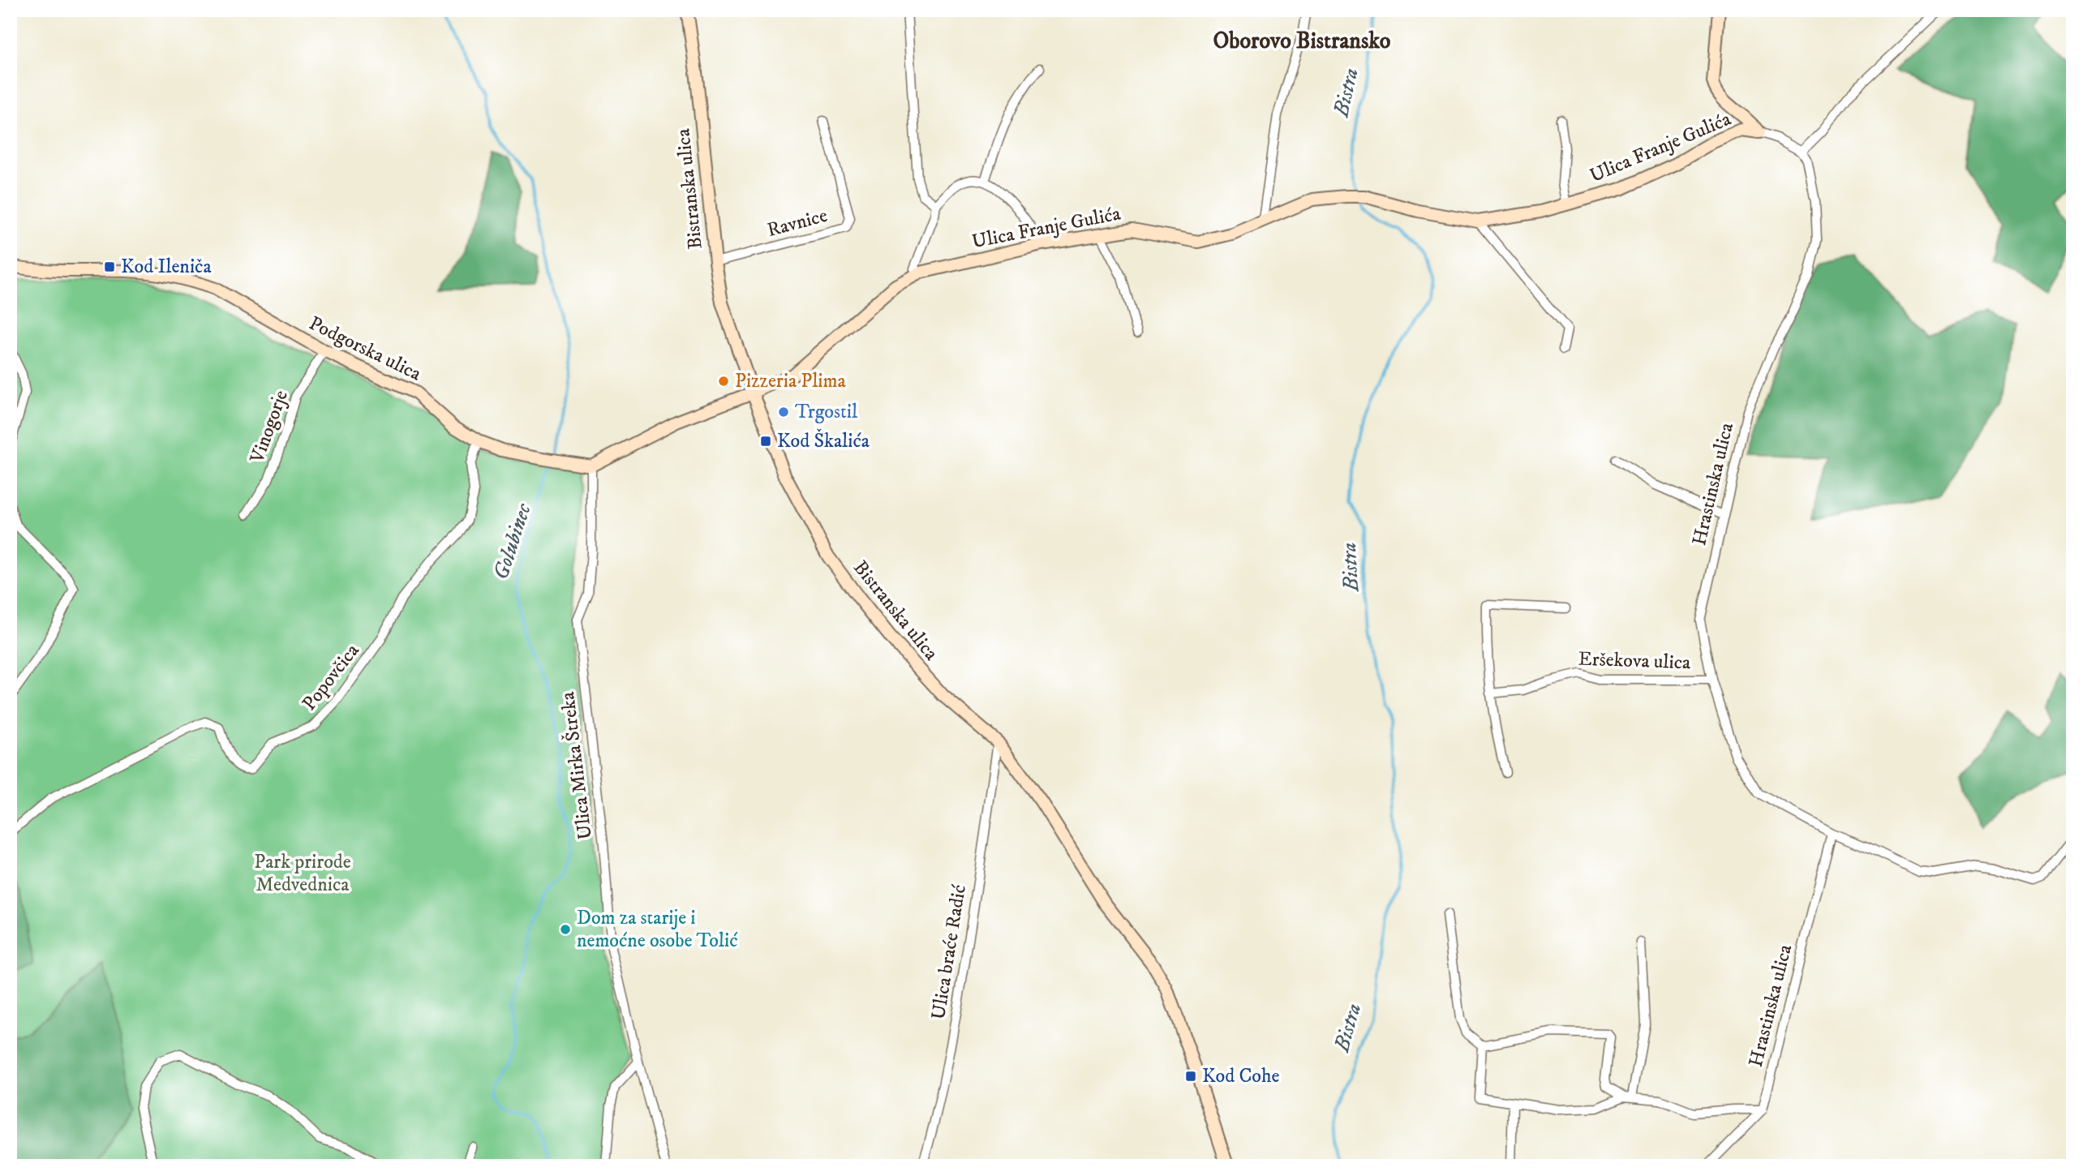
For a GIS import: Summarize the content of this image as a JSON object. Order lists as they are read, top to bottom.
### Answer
{
  "streets": {
    "main road": ["Ulica Franje Gulića", "Bistranska ulica", "Podgorska ulica"],
    "street": [
      "Ravnice",
      "Vinogorje",
      "Hrastinska ulica",
      "Eršekova ulica",
      "Popovčica",
      "Ulica Mirka Štreka",
      "Ulica braće Radić"
    ]
  },
  "crossings": [
    ["Ulica Franje Gulića", "Bistranska ulica"],
    ["Bistranska ulica", "Ravnice"],
    ["Bistranska ulica", "Ulica braće Radić"],
    ["Podgorska ulica", "Vinogorje"],
    ["Podgorska ulica", "Popovčica"],
    ["Podgorska ulica", "Ulica Mirka Štreka"],
    ["Hrastinska ulica", "Eršekova ulica"]
  ],
  "districts": ["Oborovo Bistransko"],
  "water": ["Bistra", "Golubinec"],
  "parks": ["Park prirode Medvednica"],
  "places": {
    "transit": ["Kod Ileniča", "Kod Škalića", "Kod Cohe"],
    "other": ["Pizzeria Plima", "Trgostil", "Dom za starije i nemoćne osobe Tolić"]
  }
}
